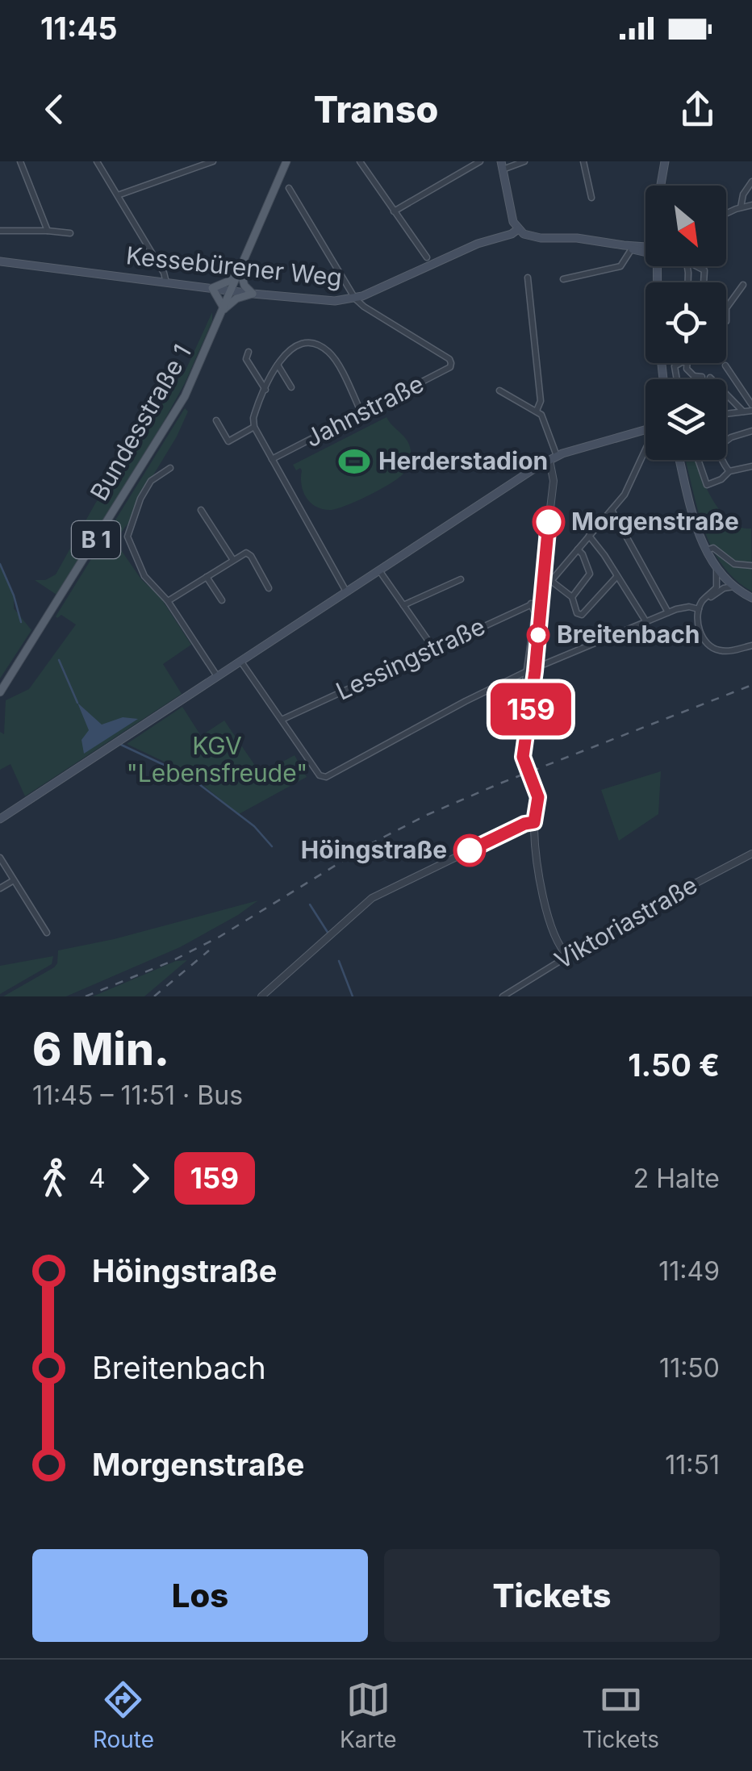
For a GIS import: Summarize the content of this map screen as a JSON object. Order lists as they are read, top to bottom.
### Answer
{
  "streets": {
    "main road": ["Kessebürener Weg", "Bundesstraße 1", "B 1"],
    "street": ["Jahnstraße", "Lessingstraße", "Viktoriastraße"]
  },
  "crossings": [
    ["Kessebürener Weg", "Jahnstraße"],
    ["Kessebürener Weg", "Bundesstraße 1"],
    ["Kessebürener Weg", "B 1"],
    ["Bundesstraße 1", "B 1"]
  ],
  "parks": ["KGV \"Lebensfreude\""],
  "places": {
    "sports": ["Herderstadion"],
    "other": ["Morgenstraße", "Breitenbach", "Höingstraße"]
  },
  "lines": ["bus line 159"],
  "north": "bottom right",
  "page": {
    "status": "11:45",
    "header": "Transo",
    "on_map": "159",
    "heading": ["6 Min.", "11:45 – 11:51 · Bus", "1.50 €"],
    "legs": ["4", "159", "2 Halte"],
    "list": [
      {
        "name": "Höingstraße",
        "value": "11:49"
      },
      {
        "name": "Breitenbach",
        "value": "11:50"
      },
      {
        "name": "Morgenstraße",
        "value": "11:51"
      }
    ],
    "buttons": ["Los", "Tickets"],
    "tabs": ["Route", "Karte", "Tickets"]
  }
}
